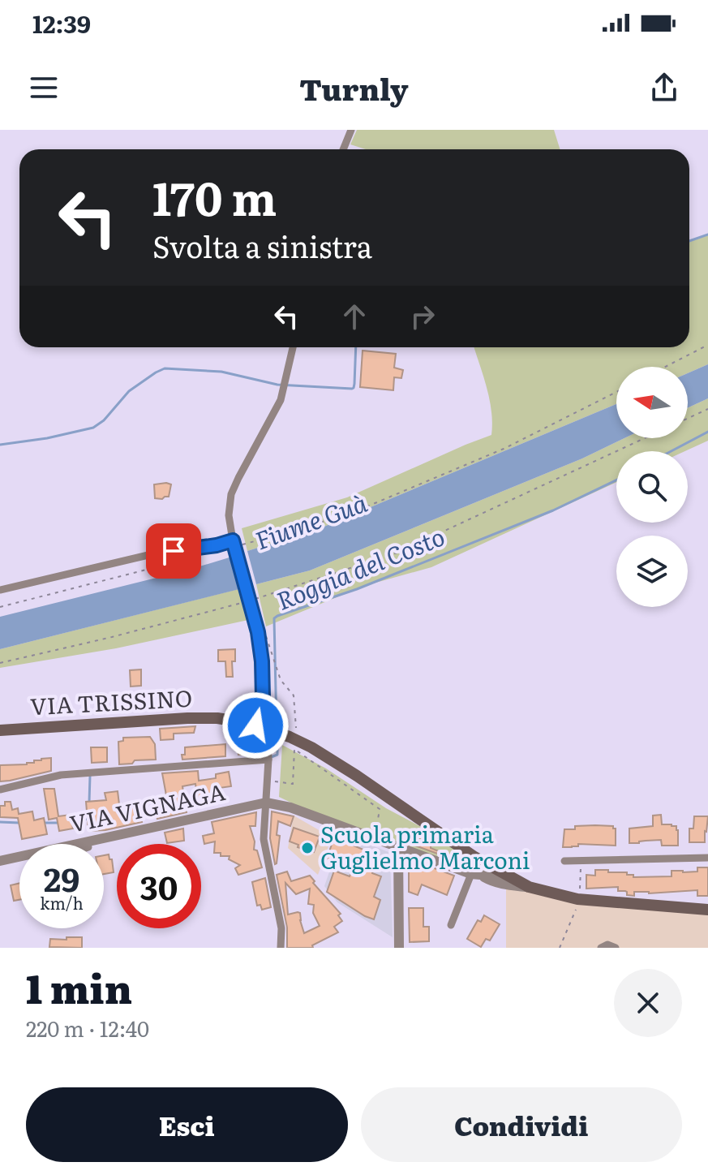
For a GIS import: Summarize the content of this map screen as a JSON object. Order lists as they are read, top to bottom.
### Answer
{
  "streets": {
    "main road": ["VIA TRISSINO"],
    "street": ["VIA VIGNAGA"]
  },
  "water": ["Fiume Guà", "Roggia del Costo"],
  "places": ["Scuola primaria Guglielmo Marconi"],
  "north": "left",
  "page": {
    "status": "12:39",
    "header": "Turnly",
    "turn": ["170 m", "Svolta a sinistra"],
    "speed": "29 km/h",
    "limit": "30",
    "heading": ["1 min", "220 m · 12:40"],
    "buttons": ["Esci", "Condividi"]
  }
}
